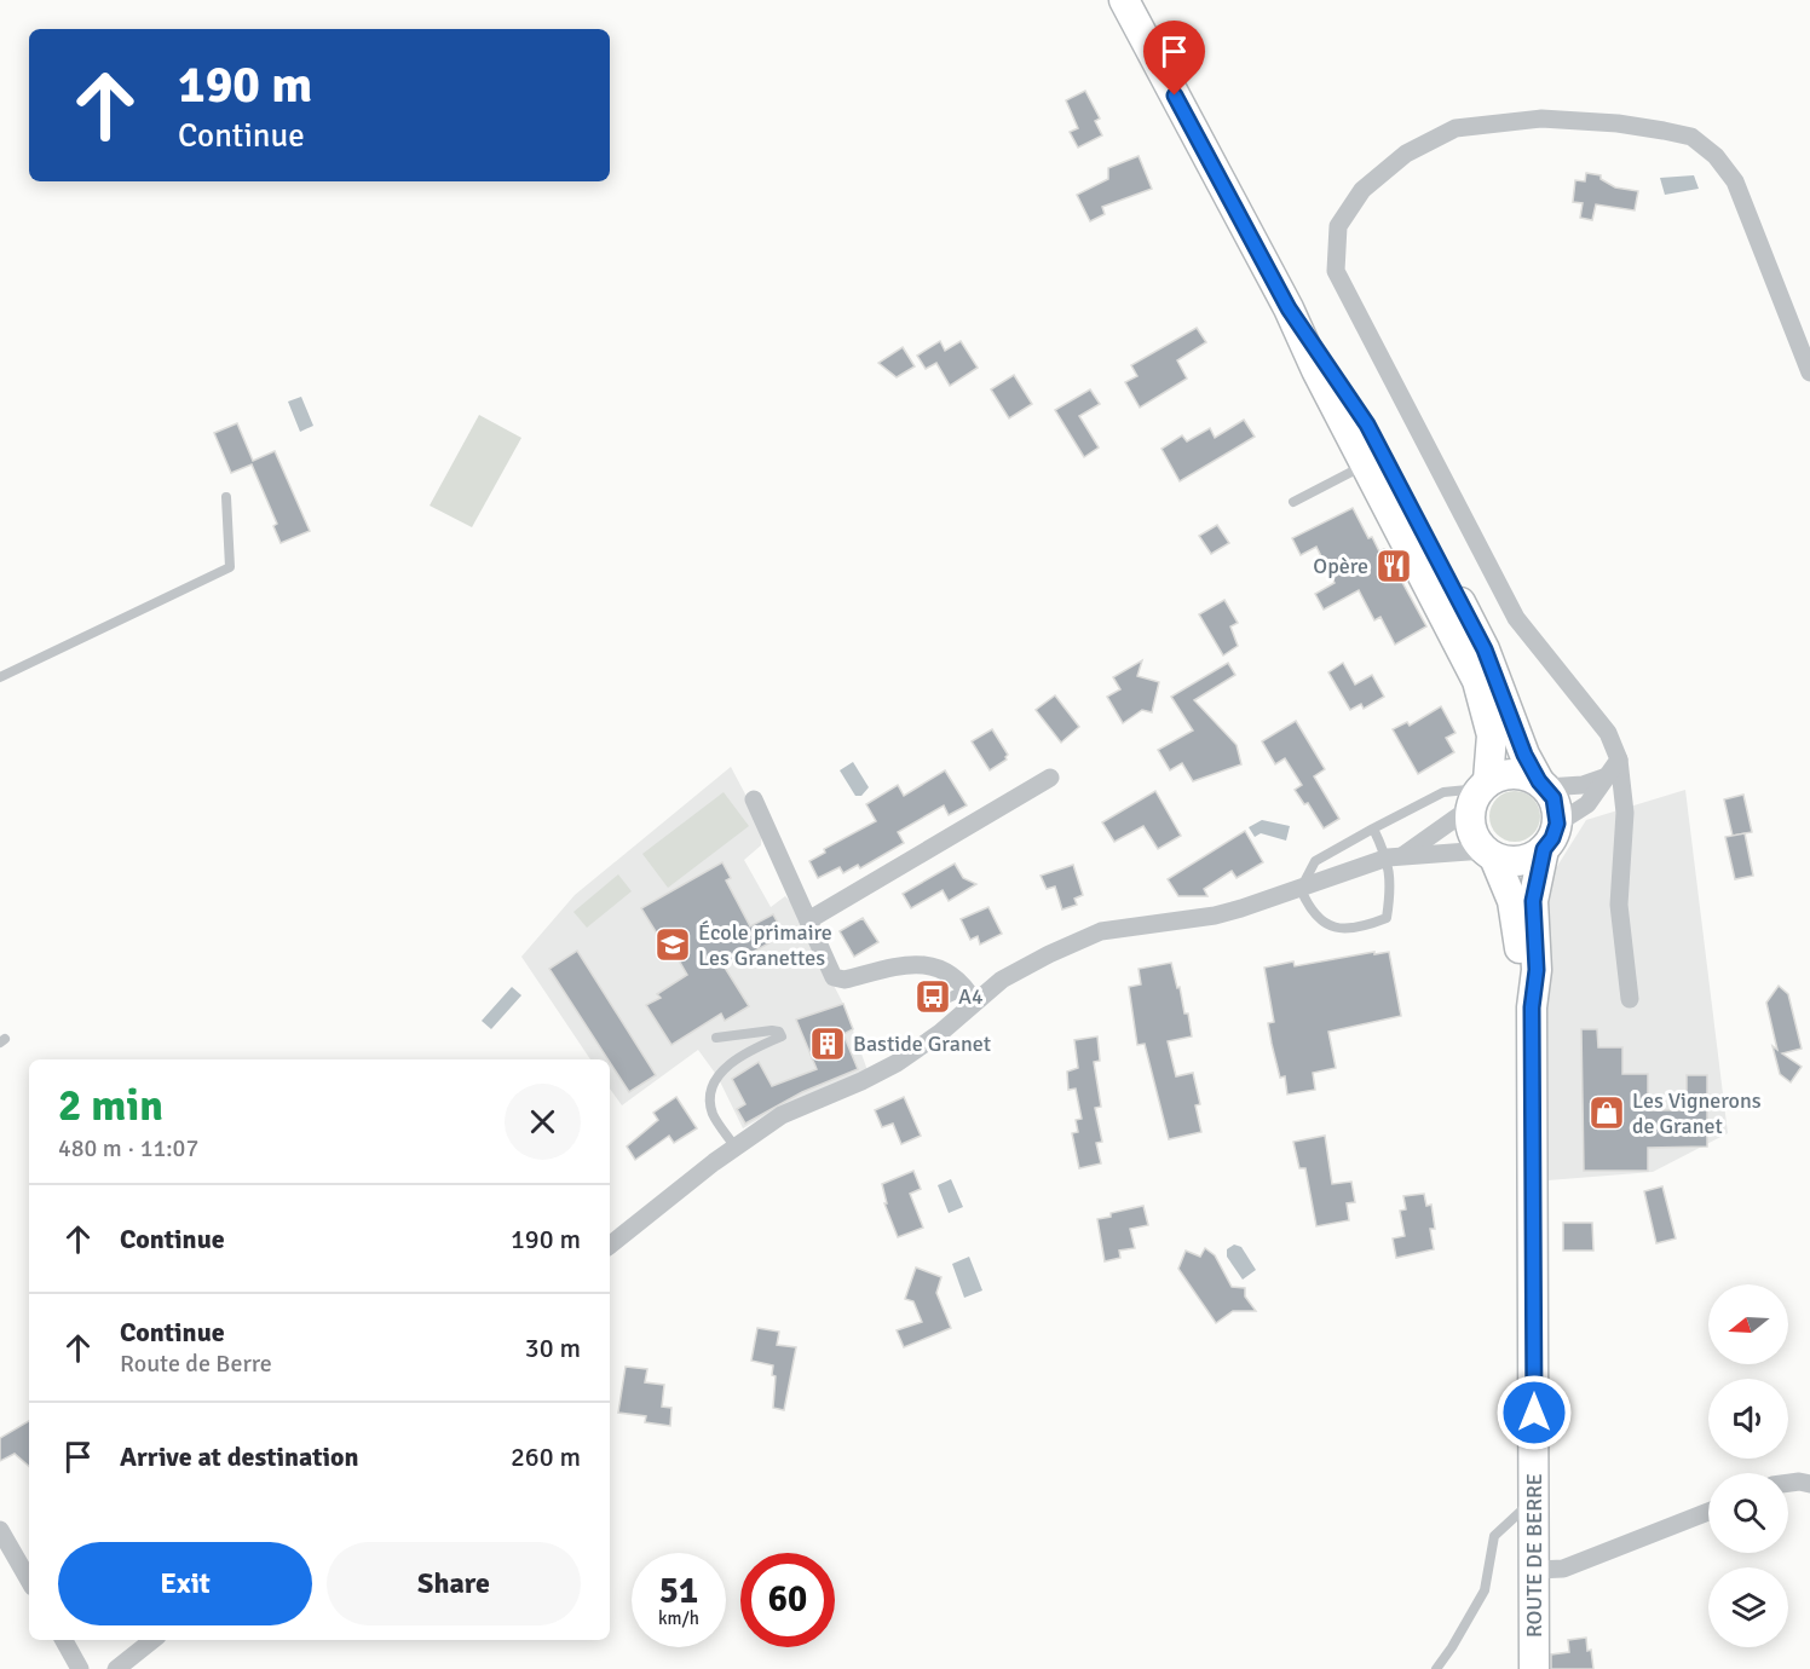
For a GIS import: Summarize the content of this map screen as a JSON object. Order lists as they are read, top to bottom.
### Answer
{
  "streets": {
    "main road": ["ROUTE DE BERRE"]
  },
  "places": {
    "restaurant": ["Opère"],
    "school or university": ["École primaire Les Granettes"],
    "bus stop": ["A4"],
    "building": ["Bastide Granet"],
    "shop": ["Les Vignerons de Granet"]
  },
  "north": "left",
  "page": {
    "turn": ["190 m", "Continue"],
    "heading": ["2 min", "480 m · 11:07"],
    "list": [
      {
        "name": "Continue",
        "value": "190 m"
      },
      {
        "name": "Continue",
        "note": "Route de Berre",
        "value": "30 m"
      },
      {
        "name": "Arrive at destination",
        "value": "260 m"
      }
    ],
    "buttons": ["Exit", "Share"],
    "speed": "51 km/h",
    "limit": "60"
  }
}
